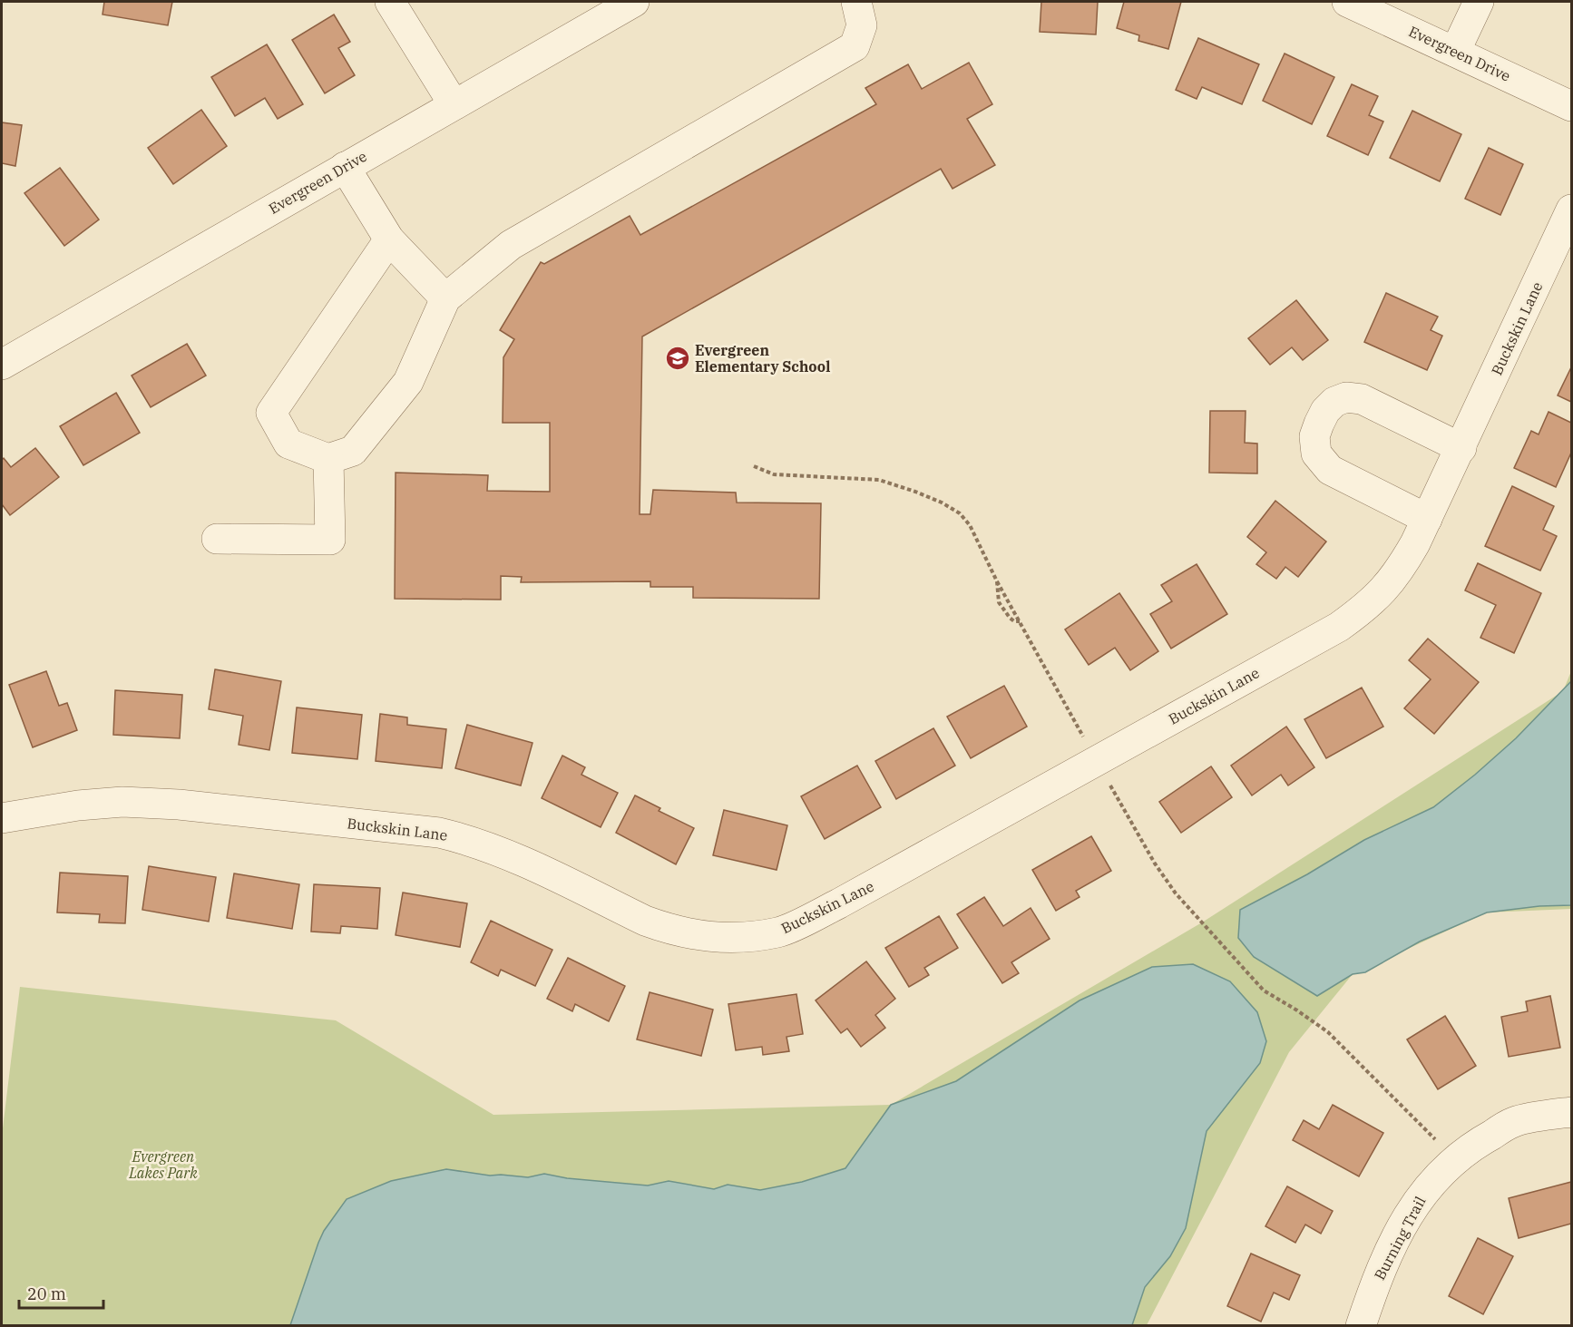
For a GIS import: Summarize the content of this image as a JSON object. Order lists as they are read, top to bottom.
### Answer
{
  "streets": {
    "street": ["Evergreen Drive", "Buckskin Lane", "Burning Trail"]
  },
  "parks": ["Evergreen Lakes Park"],
  "places": {
    "school or university": ["Evergreen Elementary School"]
  },
  "scale_bar": "20 m"
}
